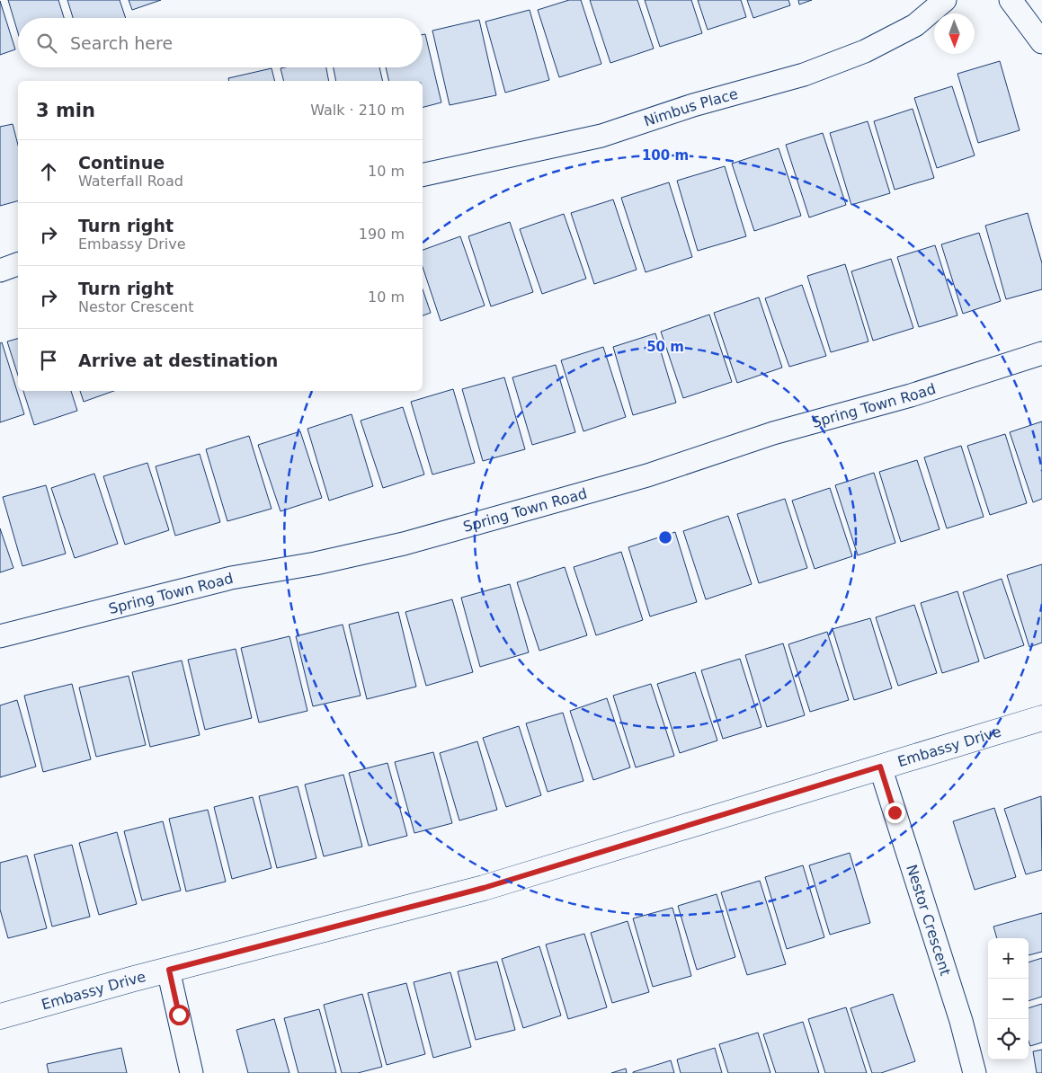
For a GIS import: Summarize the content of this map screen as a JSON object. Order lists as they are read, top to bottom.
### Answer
{
  "streets": {
    "street": [
      "Nimbus Place",
      "Spring Town Road",
      "Embassy Drive",
      "Nestor Crescent"
    ]
  },
  "crossings": [
    ["Embassy Drive", "Nestor Crescent"]
  ],
  "north": "bottom",
  "page": {
    "search": "Search here",
    "heading": ["3 min", "Walk · 210 m"],
    "list": [
      ["Continue", "Waterfall Road", "10 m"],
      ["Turn right", "Embassy Drive", "190 m"],
      ["Turn right", "Nestor Crescent", "10 m"],
      "Arrive at destination"
    ],
    "map_buttons": ["+", "−"]
  },
  "rings": ["100 m", "50 m"]
}
